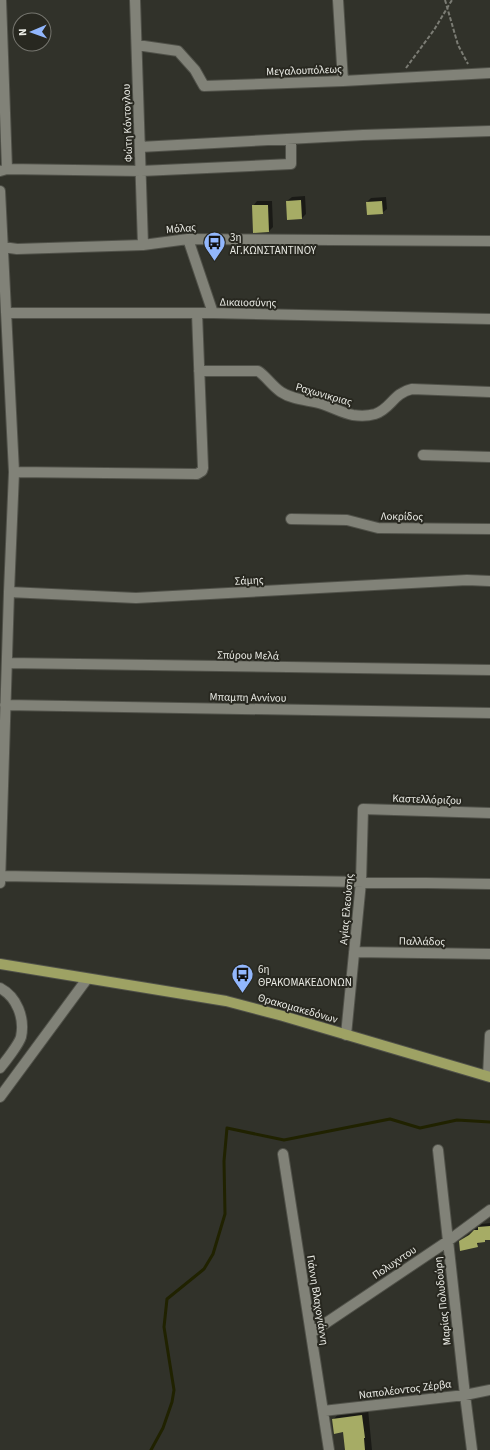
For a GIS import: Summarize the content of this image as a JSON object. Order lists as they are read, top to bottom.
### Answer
{
  "streets": {
    "main road": ["Θρακομακεδόνων"],
    "street": [
      "Μεγαλουπόλεως",
      "Φώτη Κόντογλου",
      "Μόλας",
      "Δικαιοσύνης",
      "Ραχωνικριας",
      "Λοκρίδος",
      "Σάμης",
      "Σπύρου Μελά",
      "Μπαμπη Αννίνου",
      "Καστελλόριζου",
      "Αγίας Ελεούσης",
      "Παλλάδος",
      "Πολυχντου",
      "Γιάννη Βλαχογιάννη",
      "Μαρίας Πολυδούρη",
      "Ναπολέοντος Ζέρβα"
    ]
  },
  "crossings": [
    ["Μεγαλουπόλεως", "Φώτη Κόντογλου"],
    ["Φώτη Κόντογλου", "Μόλας"],
    ["Καστελλόριζου", "Αγίας Ελεούσης"],
    ["Αγίας Ελεούσης", "Παλλάδος"],
    ["Αγίας Ελεούσης", "Θρακομακεδόνων"],
    ["Πολυχντου", "Γιάννη Βλαχογιάννη"],
    ["Πολυχντου", "Μαρίας Πολυδούρη"],
    ["Γιάννη Βλαχογιάννη", "Ναπολέοντος Ζέρβα"],
    ["Μαρίας Πολυδούρη", "Ναπολέοντος Ζέρβα"]
  ],
  "places": {
    "bus stop": ["3η ΑΓ.ΚΩΝΣΤΑΝΤΙΝΟΥ", "6η ΘΡΑΚΟΜΑΚΕΔΟΝΩΝ"]
  },
  "north": "left"
}
